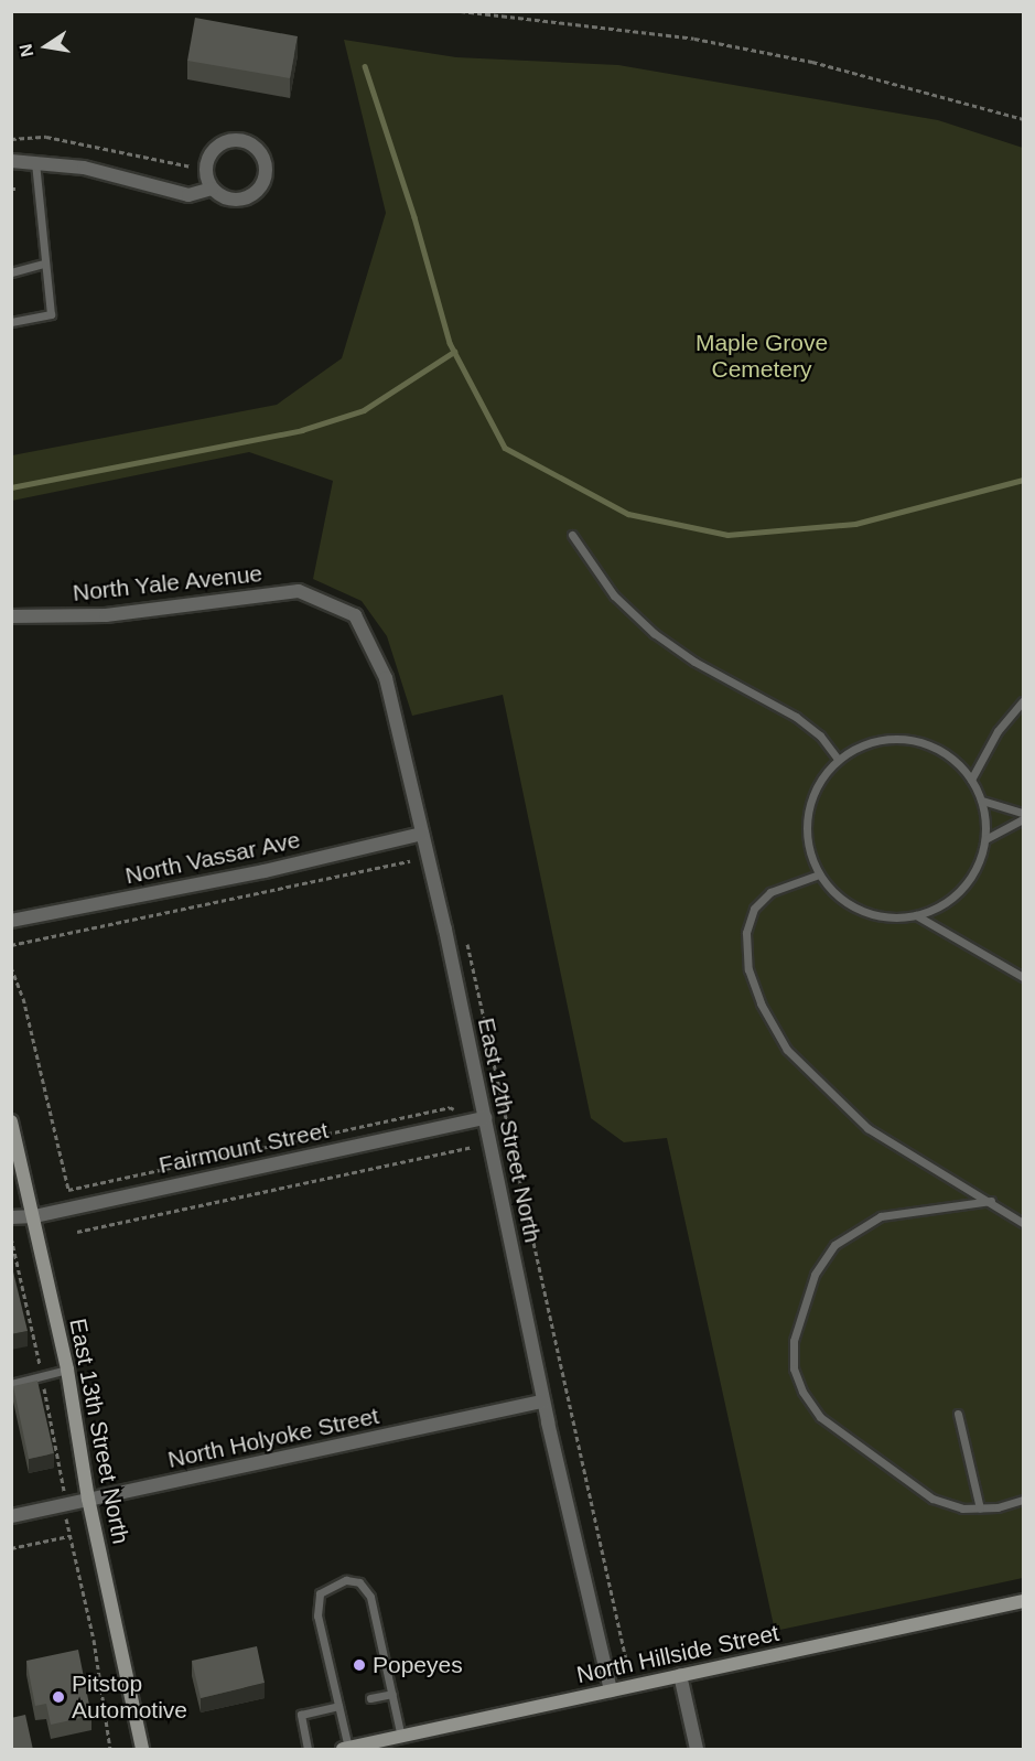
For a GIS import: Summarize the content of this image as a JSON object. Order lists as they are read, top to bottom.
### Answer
{
  "streets": {
    "main road": ["East 13th Street North", "North Hillside Street"],
    "street": [
      "North Yale Avenue",
      "North Vassar Ave",
      "East 12th Street North",
      "Fairmount Street",
      "North Holyoke Street"
    ]
  },
  "crossings": [
    ["North Yale Avenue", "East 12th Street North"],
    ["North Vassar Ave", "East 12th Street North"],
    ["East 12th Street North", "Fairmount Street"],
    ["East 12th Street North", "North Holyoke Street"],
    ["East 12th Street North", "North Hillside Street"],
    ["Fairmount Street", "East 13th Street North"],
    ["East 13th Street North", "North Holyoke Street"]
  ],
  "parks": ["Maple Grove Cemetery"],
  "places": ["Popeyes", "Pitstop Automotive"],
  "north": "left"
}
